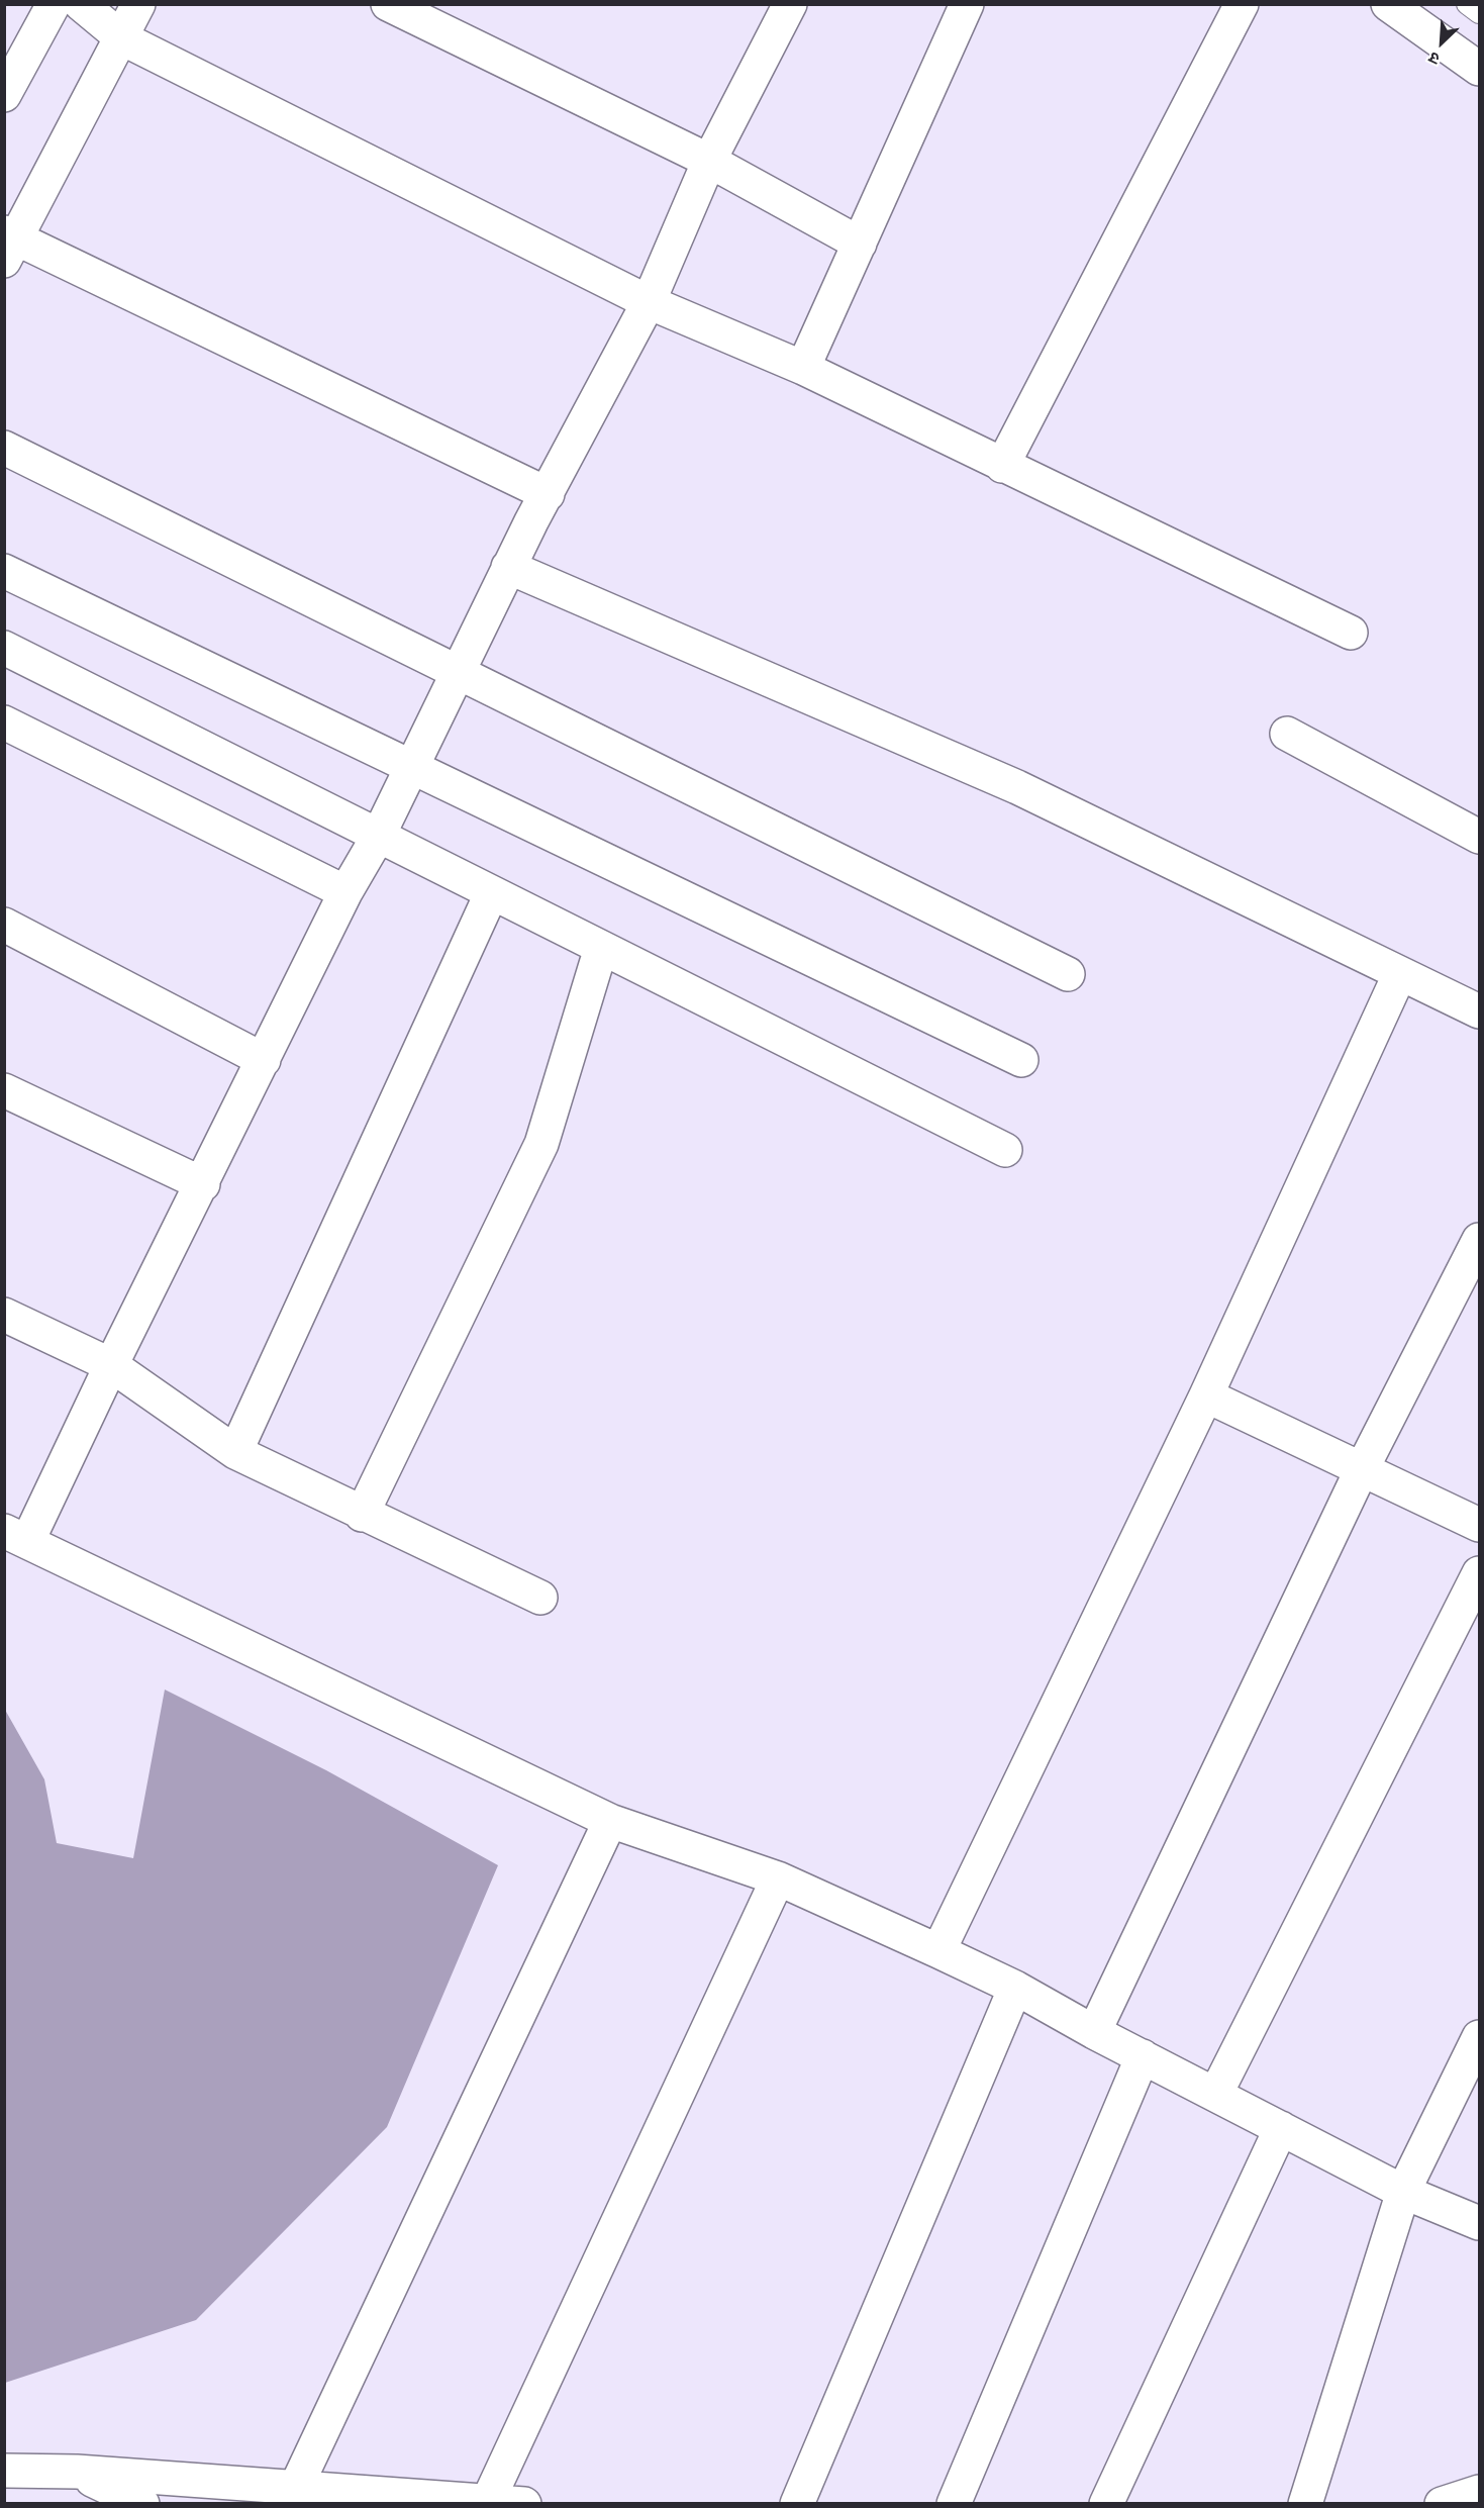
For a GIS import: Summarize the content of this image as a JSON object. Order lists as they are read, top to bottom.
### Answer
{
  "north": "bottom left"
}
